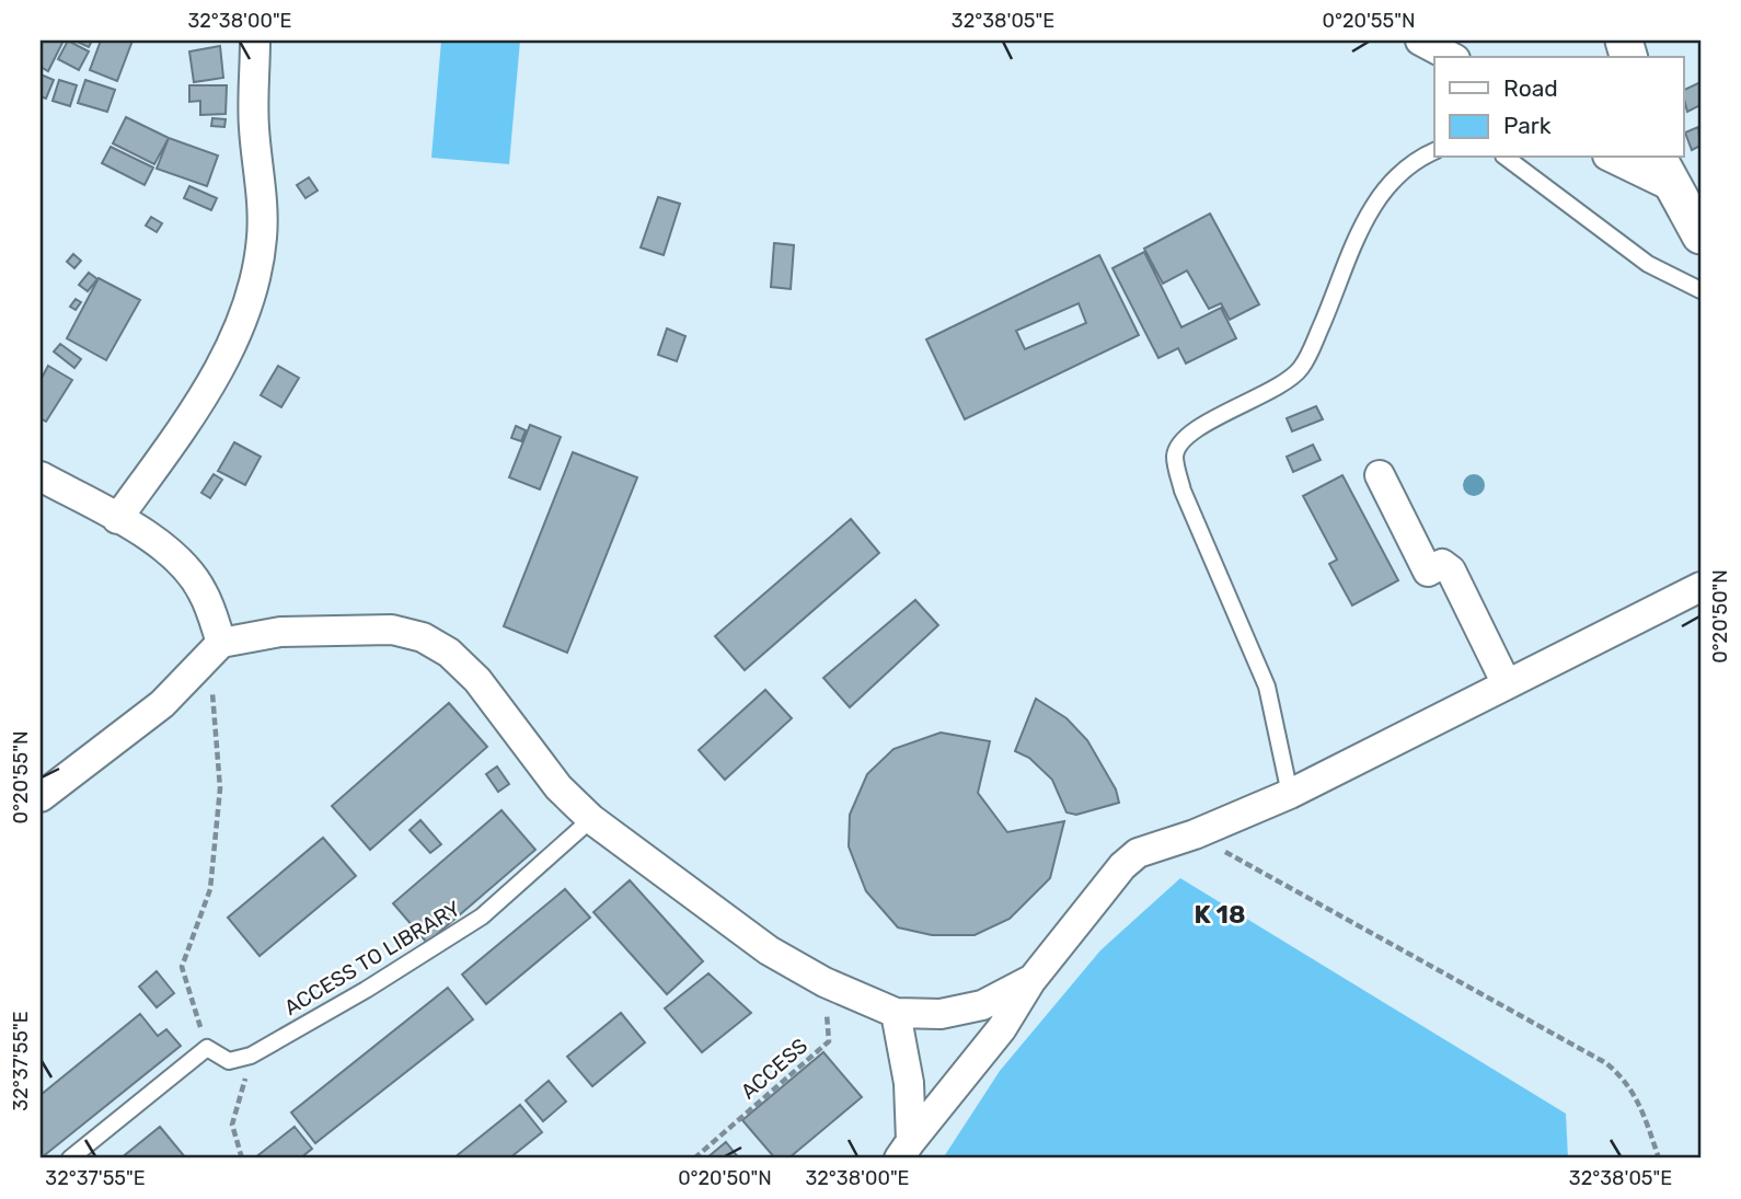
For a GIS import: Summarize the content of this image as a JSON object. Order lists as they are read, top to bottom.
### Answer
{
  "streets": {
    "lane": ["ACCESS TO LIBRARY"],
    "path": ["ACCESS"]
  },
  "districts": ["K 18"],
  "legend": ["Road", "Park"],
  "coordinates": [
    "32°38'00\"E",
    "32°38'05\"E",
    "0°20'55\"N",
    "0°20'50\"N",
    "32°37'55\"E"
  ]
}
